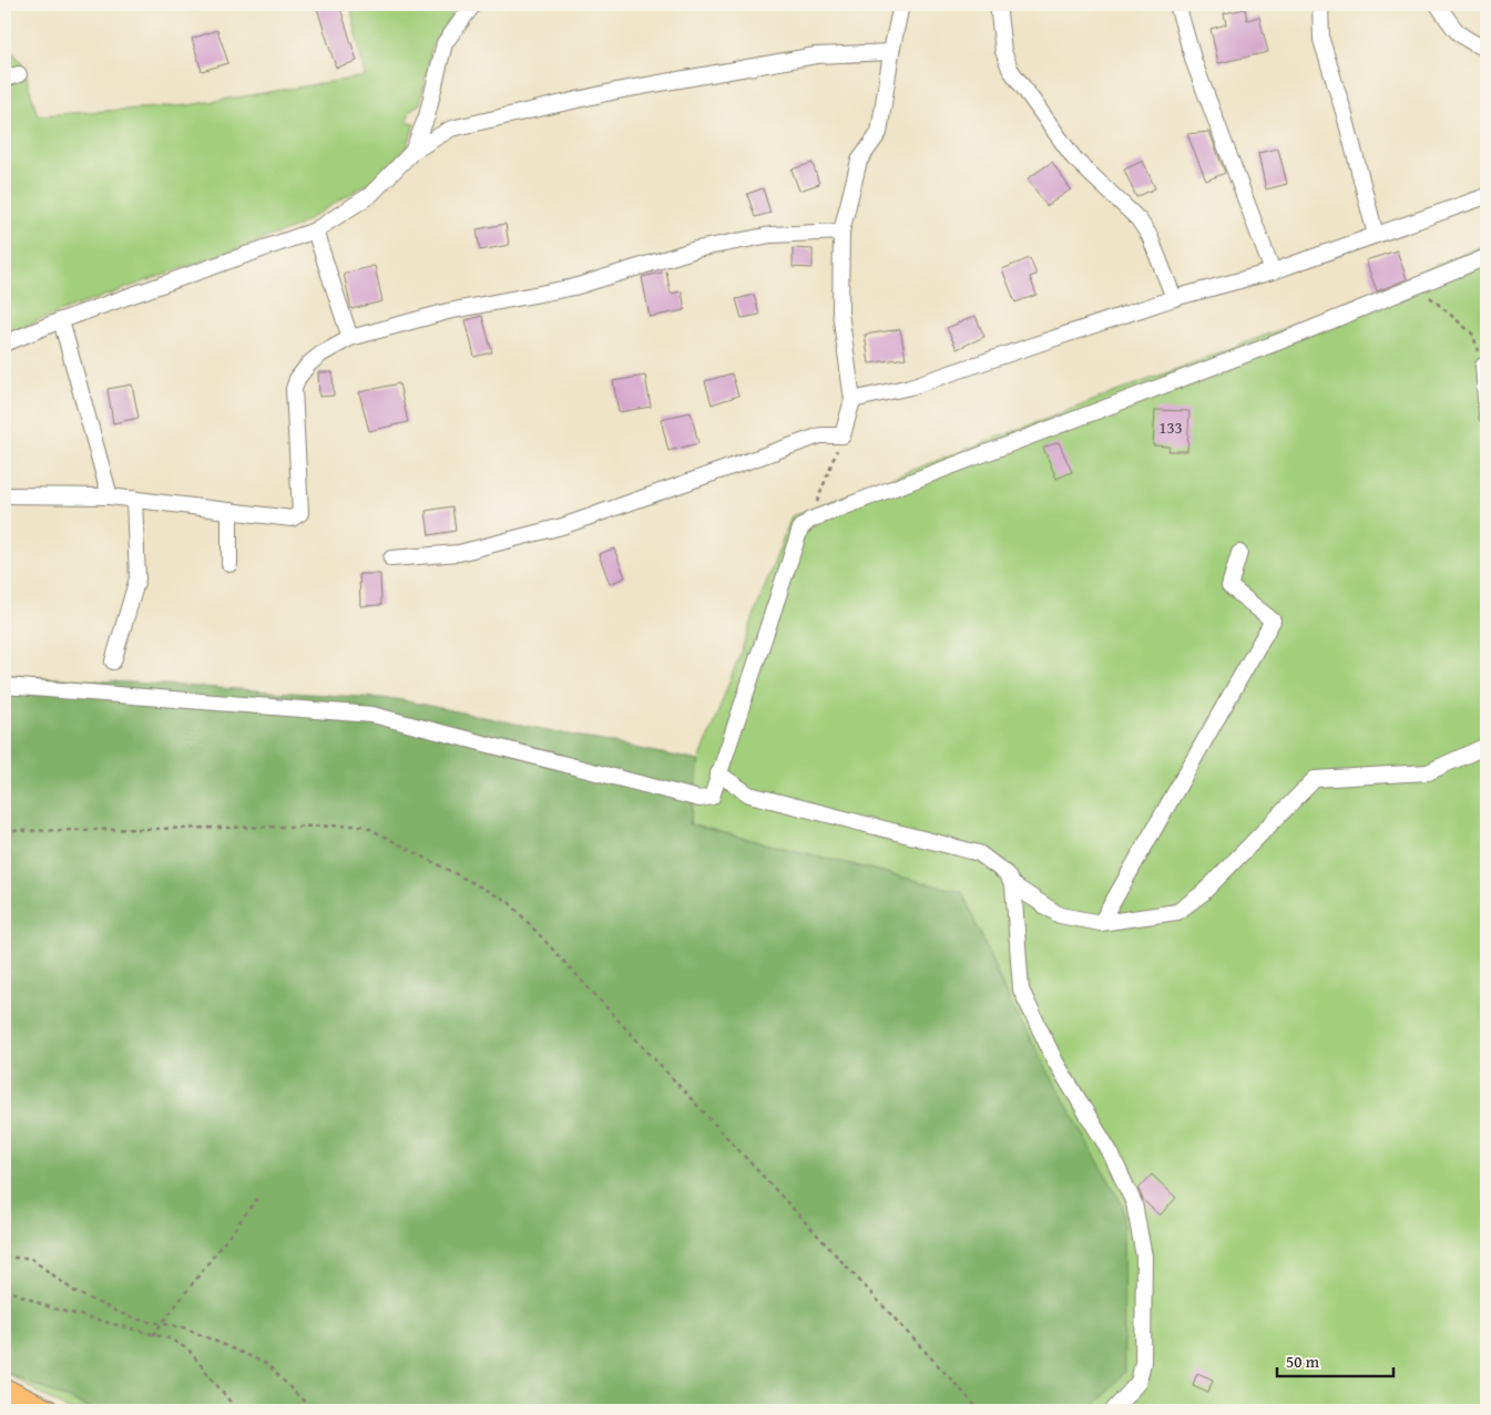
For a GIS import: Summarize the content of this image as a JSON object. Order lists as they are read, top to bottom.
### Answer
{
  "house_numbers": ["133"],
  "scale_bar": "50 m"
}
